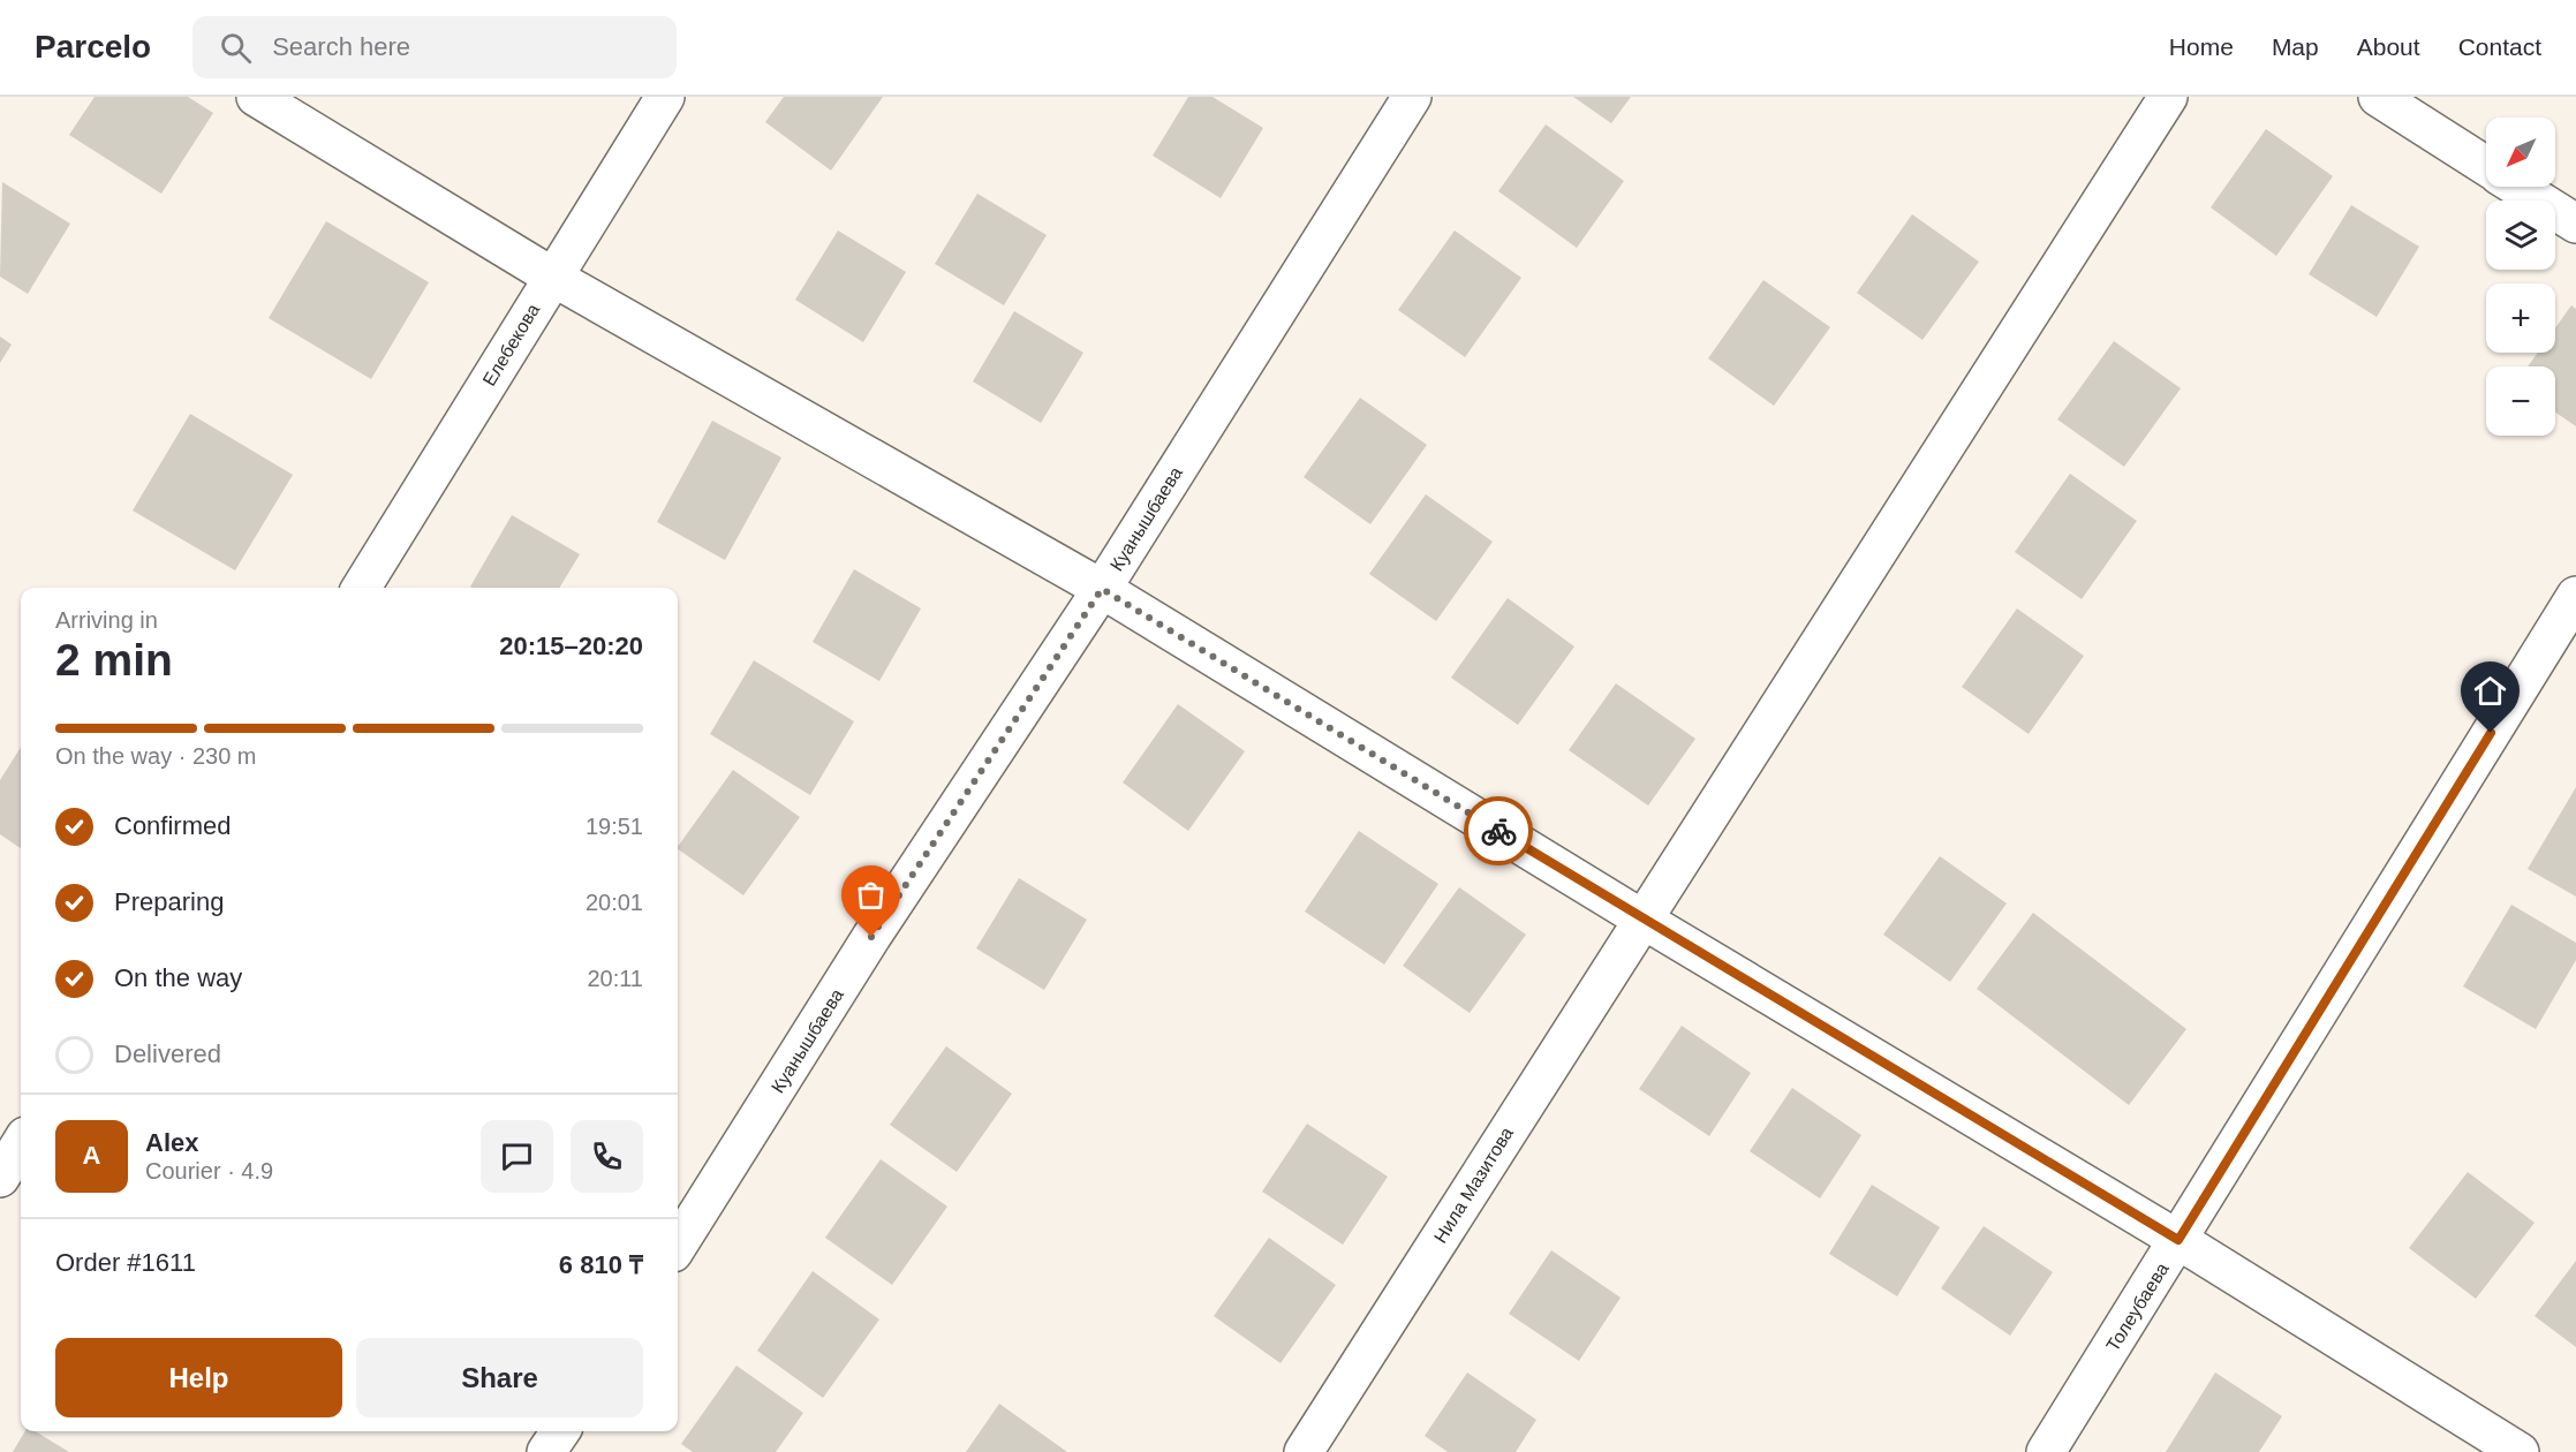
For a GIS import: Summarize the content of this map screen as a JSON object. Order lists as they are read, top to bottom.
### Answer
{
  "streets": {
    "street": [
      "Елебекова",
      "Куанышбаева",
      "Нила Мазитова",
      "Толеубаева"
    ]
  },
  "north": "bottom left",
  "page": {
    "header": "Parcelo",
    "search": "Search here",
    "nav": [
      "Home",
      "Map",
      "About",
      "Contact"
    ],
    "map_buttons": ["+", "−"],
    "heading": ["2 min", "Arriving in", "20:15–20:20"],
    "panel": [
      "Alex",
      "Courier · 4.9",
      "Order #1611",
      "6 810 ₸"
    ],
    "bar": "On the way · 230 m",
    "list": [
      ["Confirmed", "19:51"],
      ["Preparing", "20:01"],
      ["On the way", "20:11"],
      "Delivered"
    ],
    "round": "A",
    "buttons": ["Help", "Share"]
  }
}
